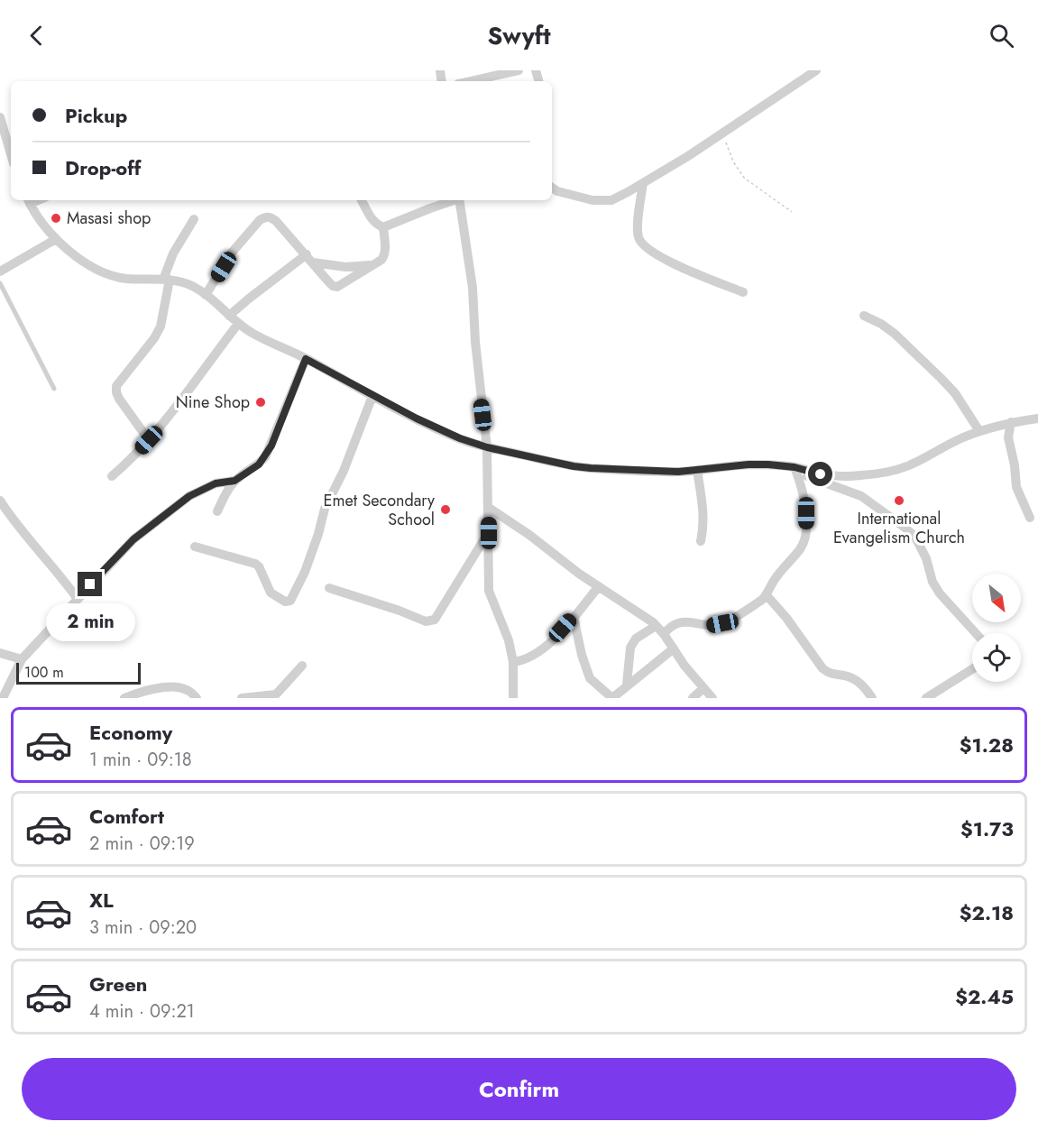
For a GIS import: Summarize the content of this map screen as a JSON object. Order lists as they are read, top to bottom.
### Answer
{
  "places": [
    "Masasi shop",
    "Nine Shop",
    "International Evangelism Church",
    "Emet Secondary School"
  ],
  "scale_bar": "100 m",
  "north": "bottom right",
  "page": {
    "header": "Swyft",
    "banner": ["Pickup", "Drop-off"],
    "bubble": "2 min",
    "scale": "100 m",
    "list": [
      {
        "name": "Economy",
        "note": "1 min · 09:18",
        "value": "$1.28"
      },
      {
        "name": "Comfort",
        "note": "2 min · 09:19",
        "value": "$1.73"
      },
      {
        "name": "XL",
        "note": "3 min · 09:20",
        "value": "$2.18"
      },
      {
        "name": "Green",
        "note": "4 min · 09:21",
        "value": "$2.45"
      }
    ],
    "buttons": "Confirm"
  }
}
